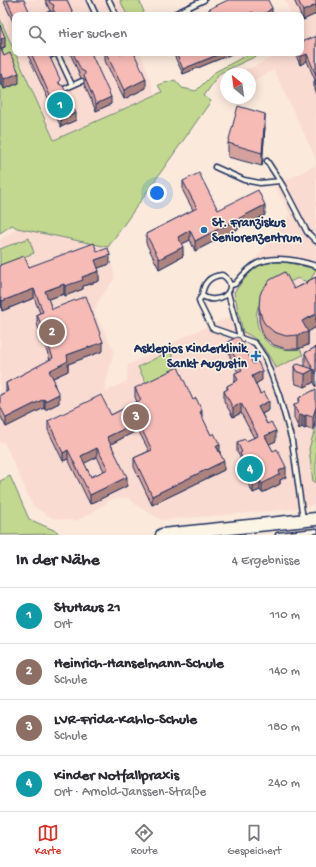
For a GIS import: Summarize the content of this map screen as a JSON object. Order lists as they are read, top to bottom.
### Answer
{
  "places": {
    "other": ["St. Franziskus Seniorenzentrum"],
    "health": ["Asklepios Kinderklinik Sankt Augustin"]
  },
  "north": "top left",
  "page": {
    "search": "Hier suchen",
    "pins": [
      "1",
      "2",
      "3",
      "4"
    ],
    "heading": ["In der Nähe", "4 Ergebnisse"],
    "list": [
      {
        "mark": "1",
        "name": "StuHaus 21",
        "note": "Ort",
        "value": "110 m"
      },
      {
        "mark": "2",
        "name": "Heinrich-Hanselmann-Schule",
        "note": "Schule",
        "value": "140 m"
      },
      {
        "mark": "3",
        "name": "LVR-Frida-Kahlo-Schule",
        "note": "Schule",
        "value": "180 m"
      },
      {
        "mark": "4",
        "name": "Kinder Notfallpraxis",
        "note": "Ort · Arnold-Janssen-Straße",
        "value": "240 m"
      }
    ],
    "nav": ["Karte", "Route", "Gespeichert"]
  }
}
